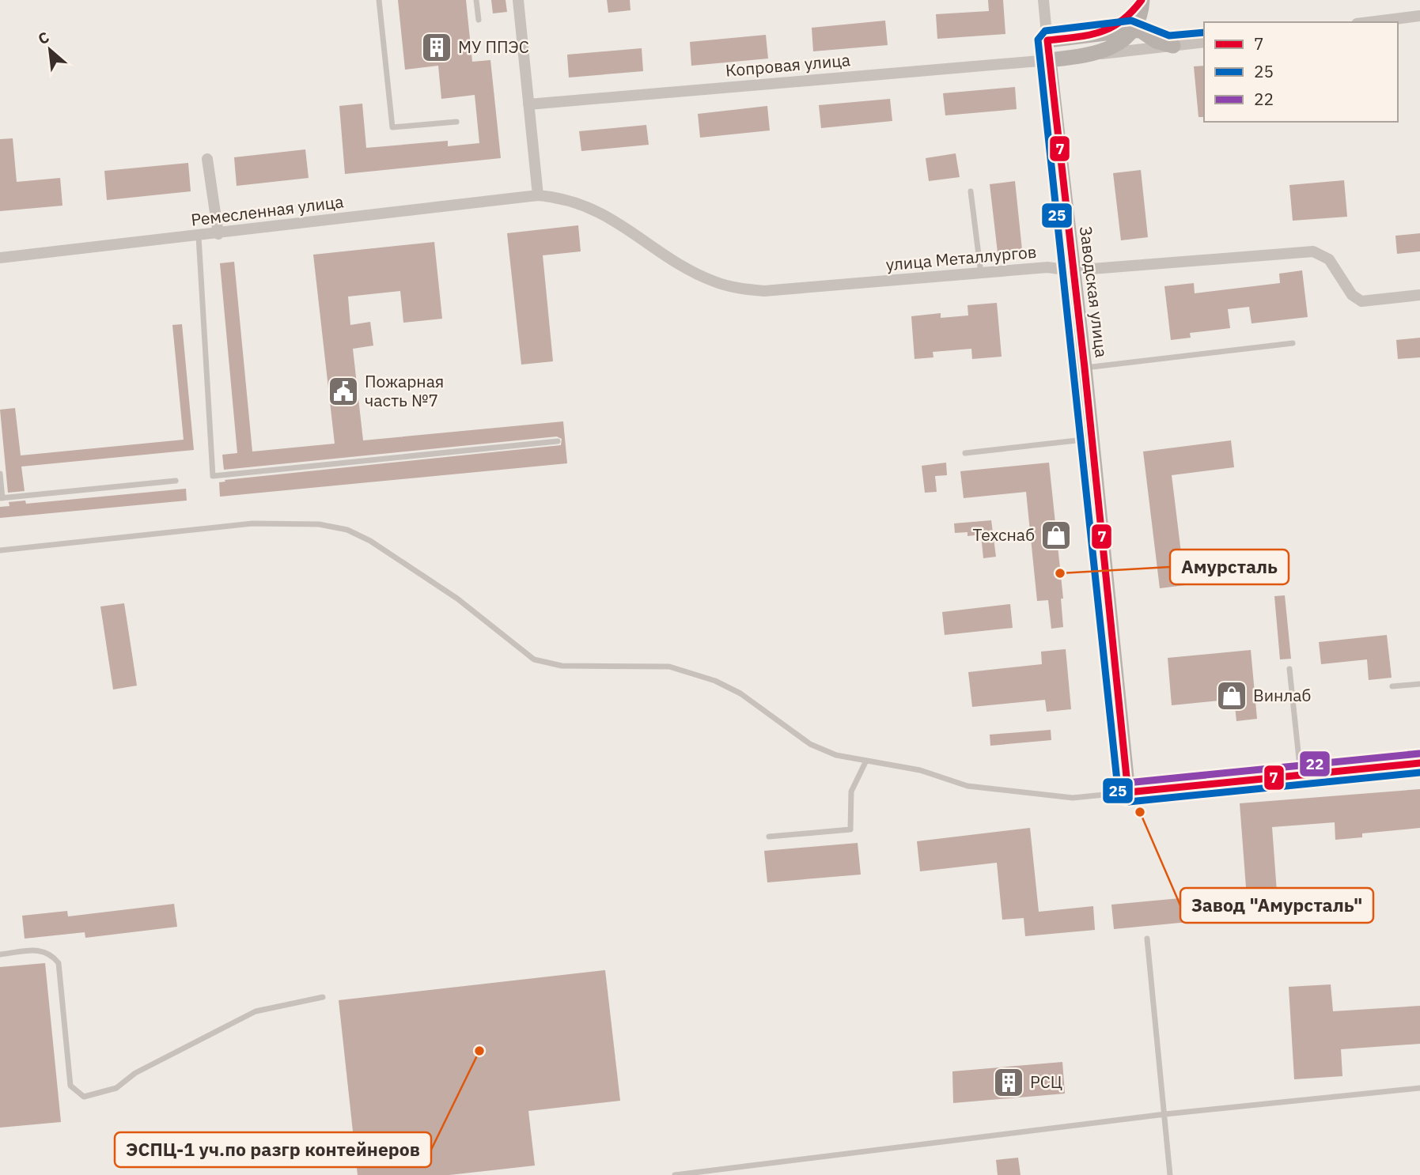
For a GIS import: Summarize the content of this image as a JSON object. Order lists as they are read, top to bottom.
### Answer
{
  "streets": {
    "street": [
      "Копровая улица",
      "Ремесленная улица",
      "улица Металлургов",
      "Заводская улица"
    ]
  },
  "crossings": [
    ["Копровая улица", "Заводская улица"],
    ["Ремесленная улица", "улица Металлургов"],
    ["улица Металлургов", "Заводская улица"]
  ],
  "places": {
    "building": ["МУ ППЭС", "РСЦ"],
    "public building": ["Пожарная часть №7"],
    "shop": ["Техснаб", "Винлаб"],
    "other": ["Амурсталь", "Завод \"Амурсталь\"", "ЭСПЦ-1 уч.по разгр контейнеров"]
  },
  "lines": ["transit line 7", "transit line 25", "transit line 22"],
  "legend": ["7", "25", "22"],
  "north": "top left"
}
